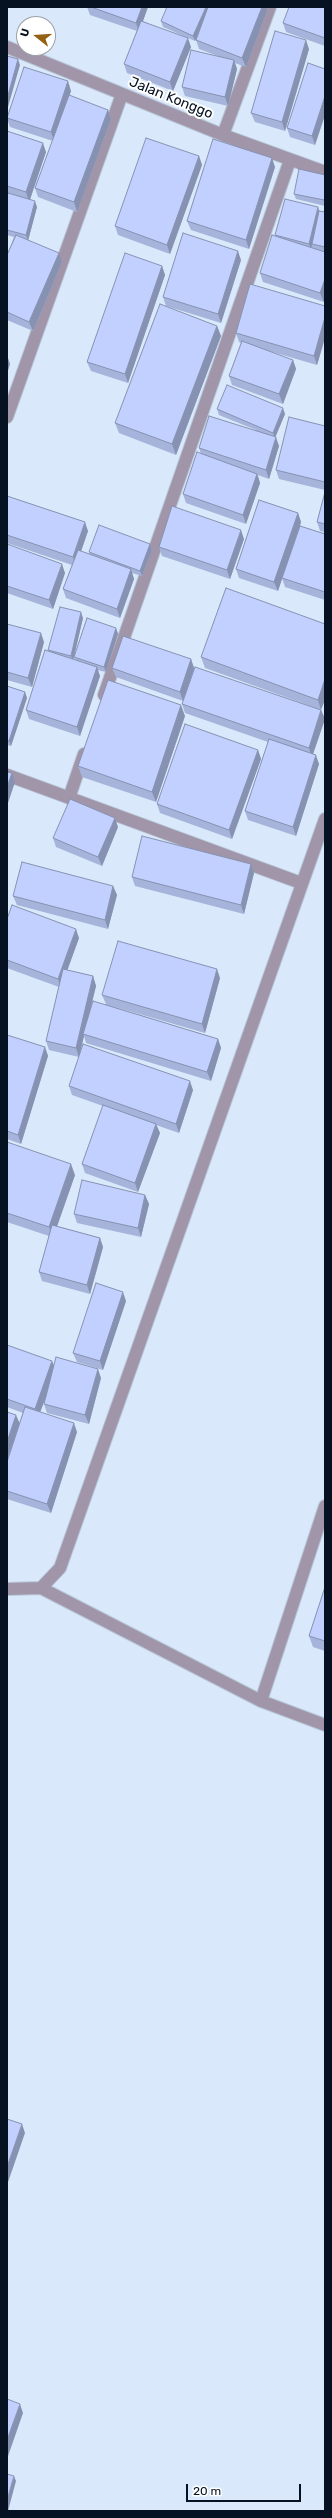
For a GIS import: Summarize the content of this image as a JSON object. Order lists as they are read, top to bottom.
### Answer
{
  "streets": {
    "street": ["Jalan Konggo"]
  },
  "scale_bar": "20 m",
  "north": "left"
}
